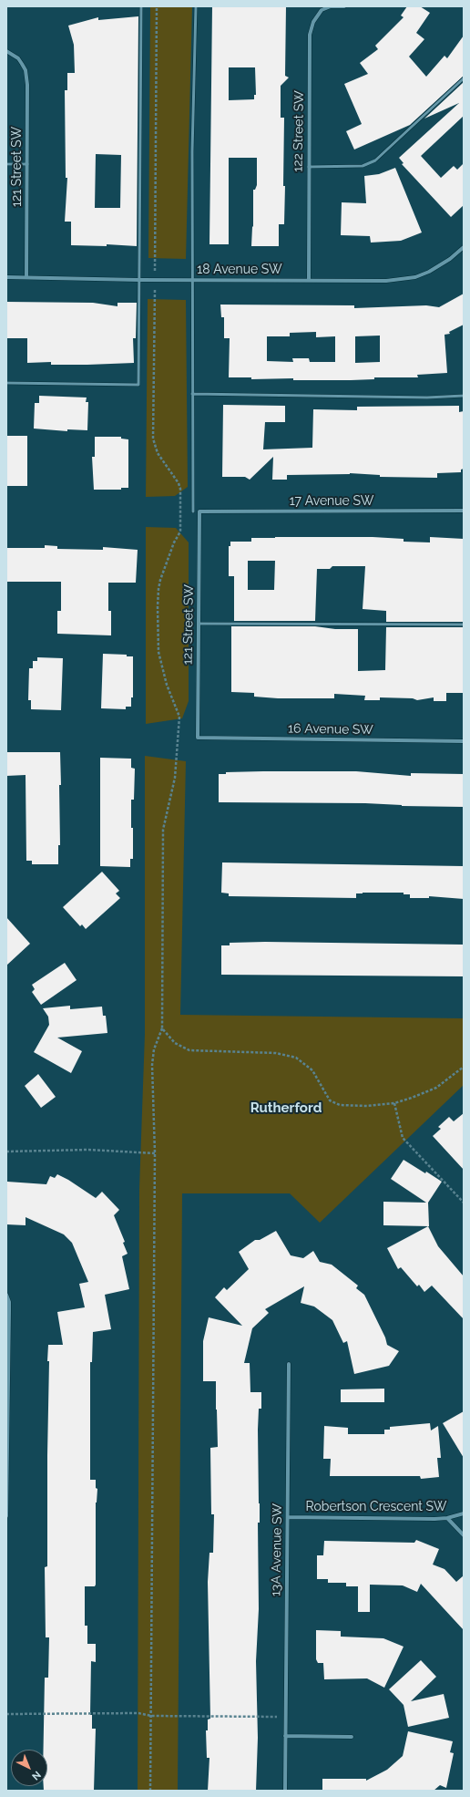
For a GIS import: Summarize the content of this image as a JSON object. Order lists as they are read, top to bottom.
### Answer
{
  "streets": {
    "street": [
      "122 Street SW",
      "121 Street SW",
      "18 Avenue SW",
      "17 Avenue SW",
      "16 Avenue SW",
      "Robertson Crescent SW",
      "13A Avenue SW"
    ]
  },
  "crossings": [
    ["122 Street SW", "18 Avenue SW"],
    ["121 Street SW", "18 Avenue SW"],
    ["121 Street SW", "17 Avenue SW"],
    ["121 Street SW", "16 Avenue SW"],
    ["Robertson Crescent SW", "13A Avenue SW"]
  ],
  "districts": ["Rutherford"],
  "north": "bottom right"
}
